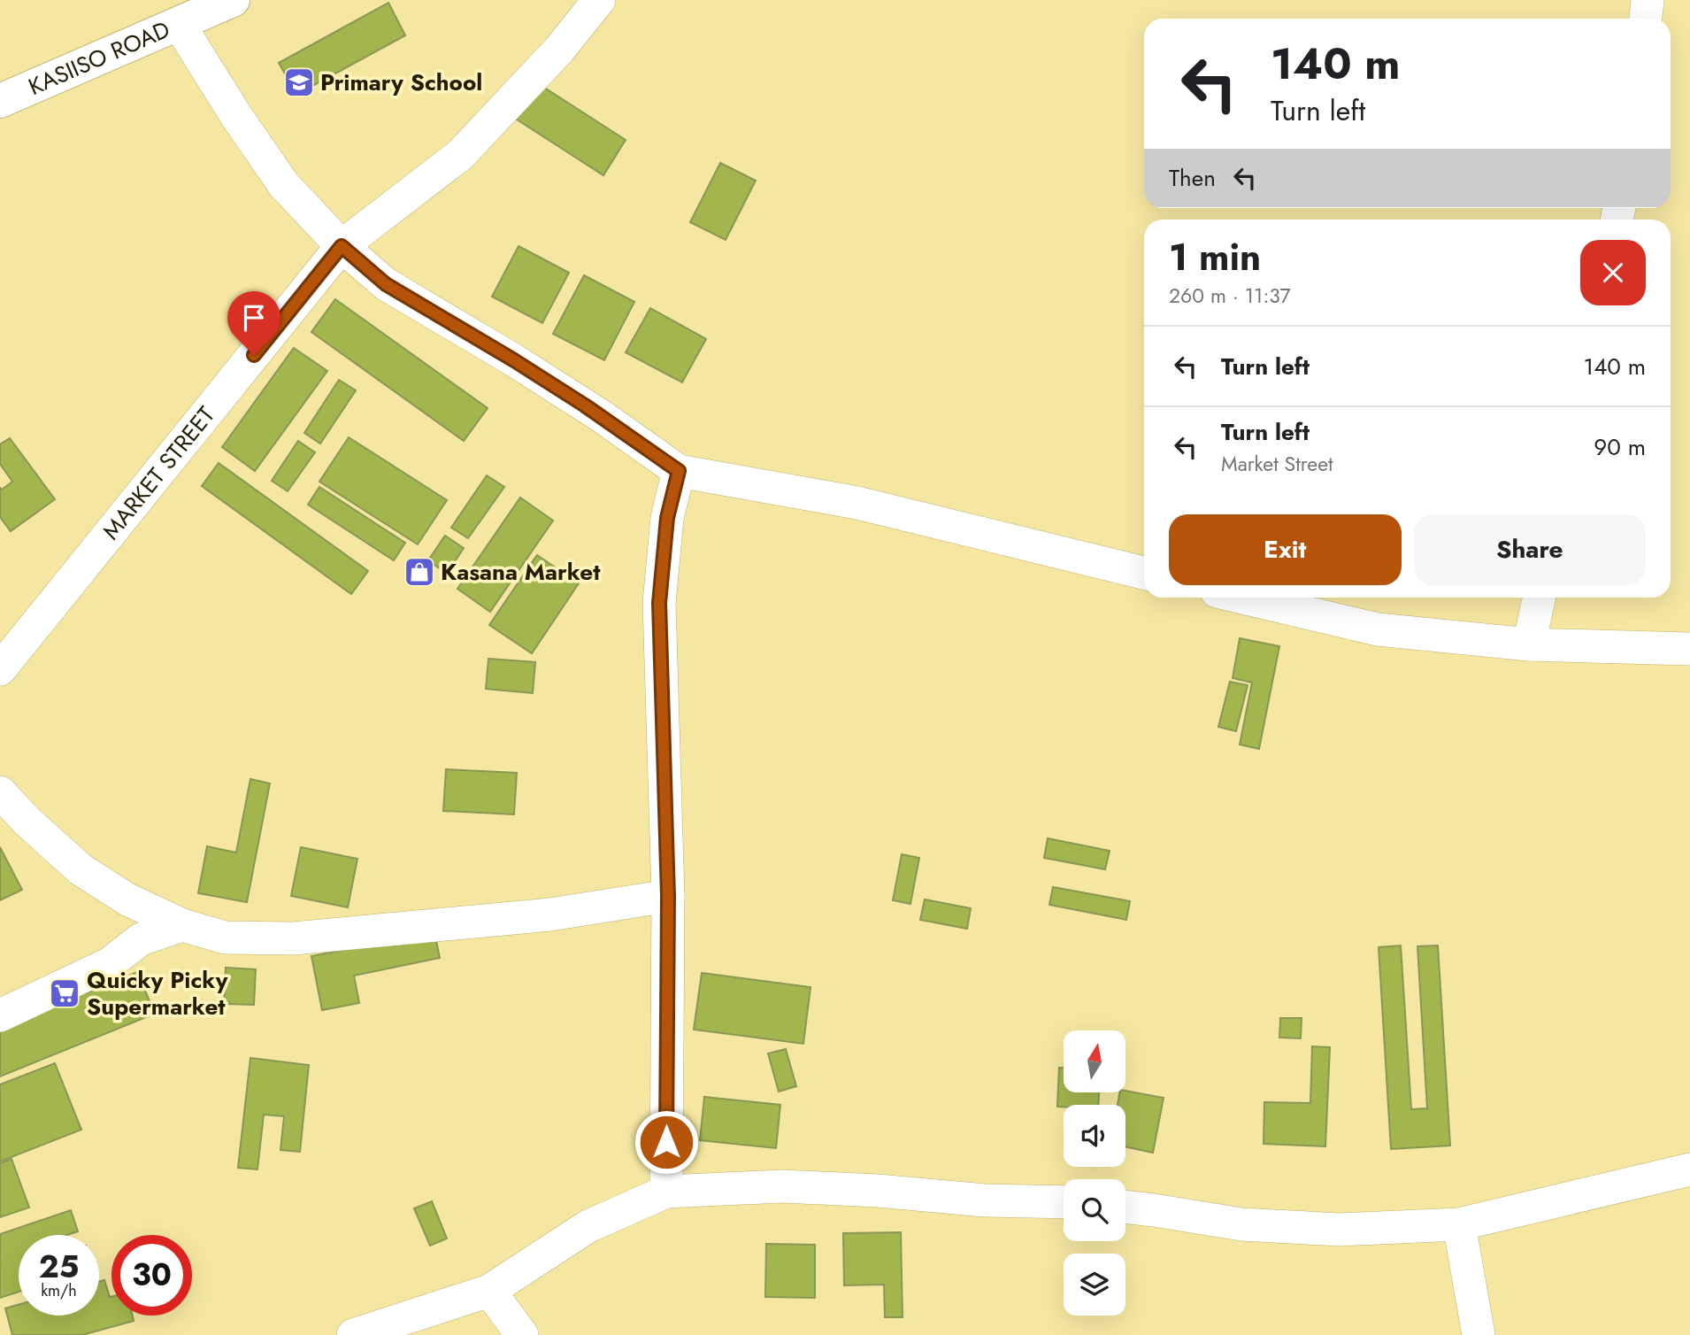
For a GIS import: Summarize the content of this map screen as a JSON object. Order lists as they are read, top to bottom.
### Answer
{
  "streets": {
    "main road": ["KASIISO ROAD"],
    "street": ["MARKET STREET"]
  },
  "places": {
    "school or university": ["Primary School"],
    "shop": ["Kasana Market"],
    "supermarket": ["Quicky Picky Supermarket"]
  },
  "north": "top",
  "page": {
    "turn": ["140 m", "Turn left"],
    "then": "Then",
    "heading": ["1 min", "260 m · 11:37"],
    "list": [
      {
        "name": "Turn left",
        "value": "140 m"
      },
      {
        "name": "Turn left",
        "note": "Market Street",
        "value": "90 m"
      }
    ],
    "buttons": ["Exit", "Share"],
    "speed": "25 km/h",
    "limit": "30"
  }
}
